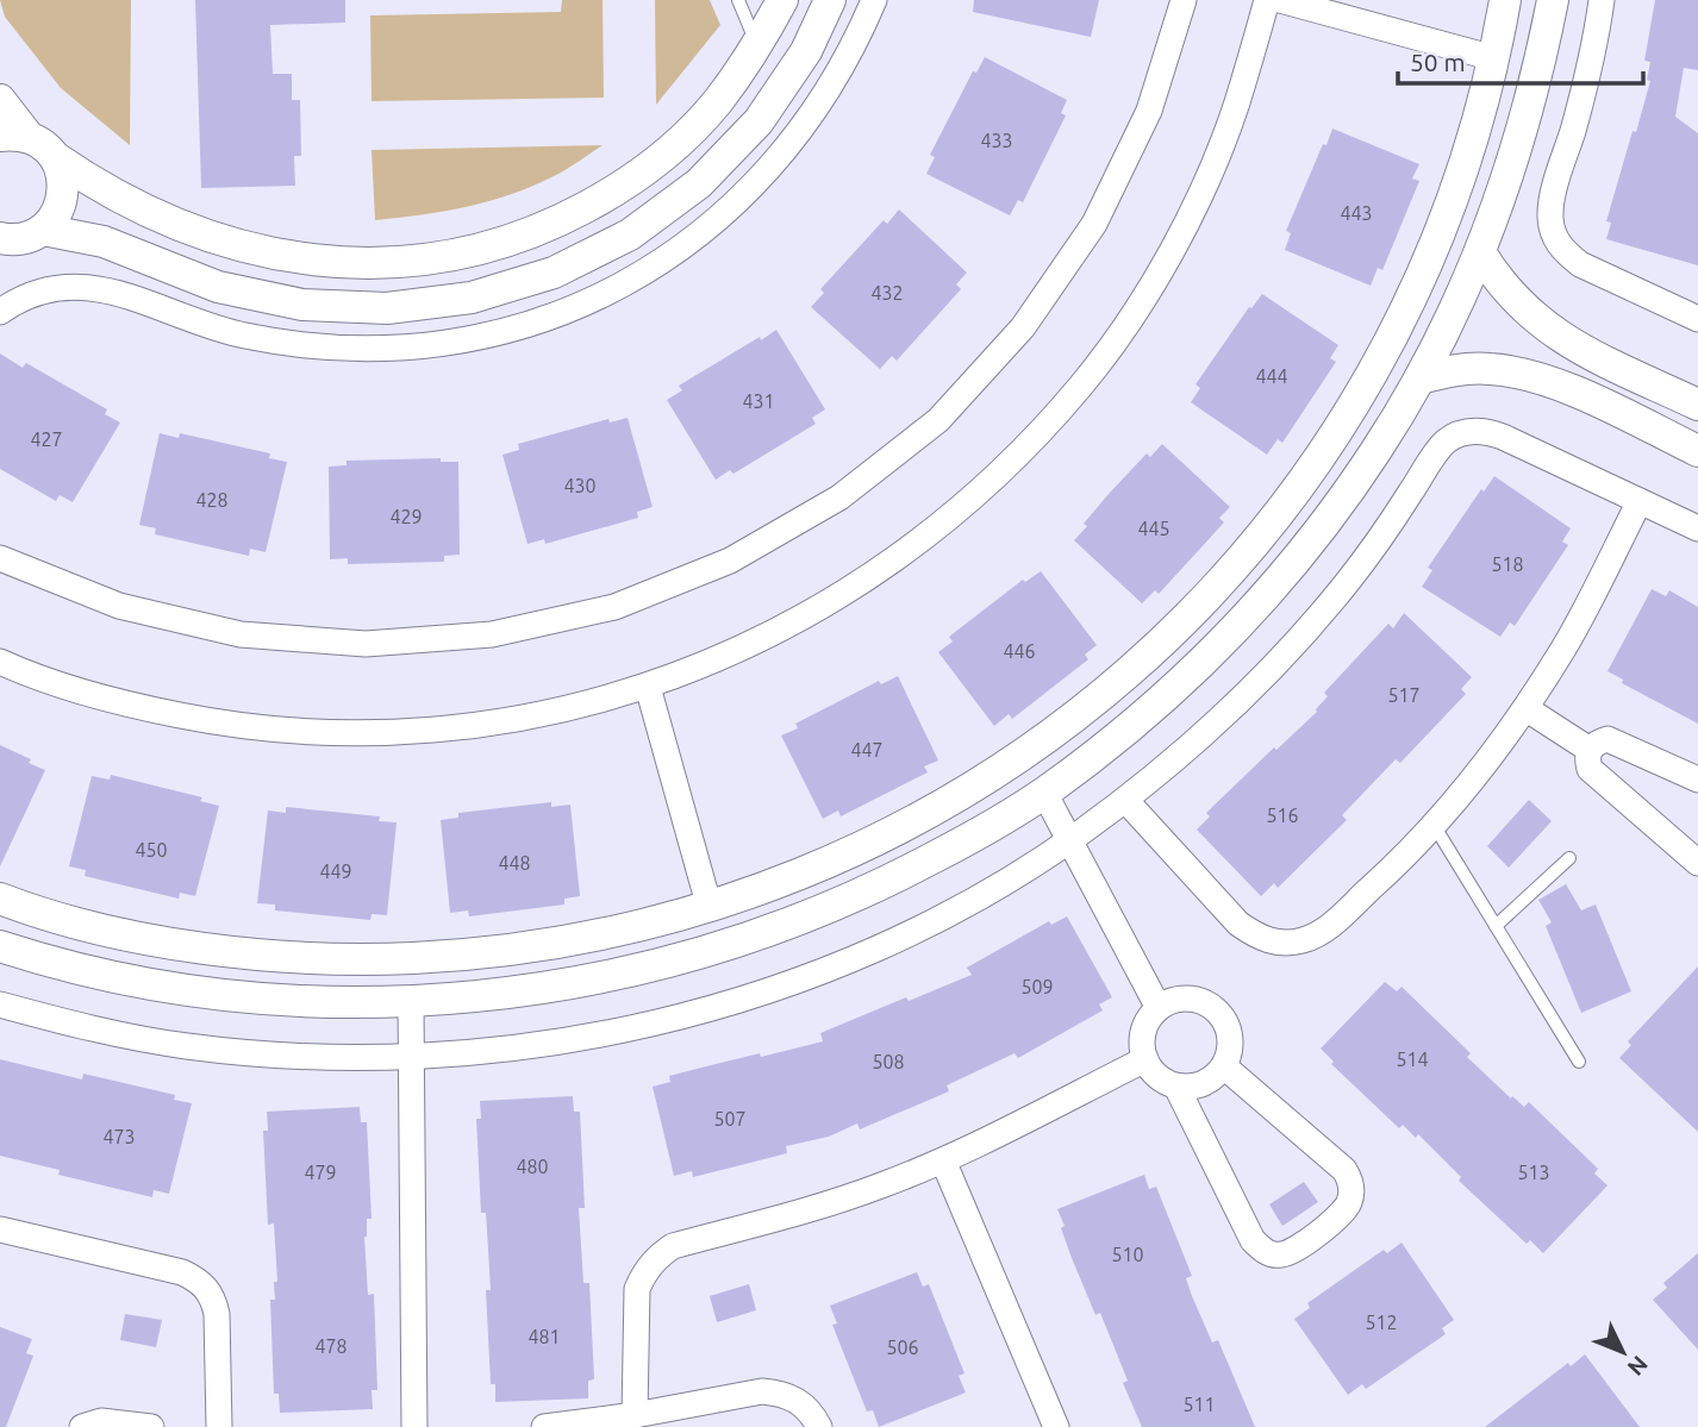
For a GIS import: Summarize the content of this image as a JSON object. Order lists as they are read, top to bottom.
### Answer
{
  "house_numbers": [
    "433",
    "443",
    "432",
    "444",
    "431",
    "427",
    "430",
    "428",
    "429",
    "445",
    "518",
    "446",
    "517",
    "447",
    "516",
    "450",
    "448",
    "449",
    "509",
    "514",
    "508",
    "507",
    "473",
    "480",
    "479",
    "513",
    "510",
    "512",
    "481",
    "478",
    "506",
    "511"
  ],
  "scale_bar": "50 m",
  "north": "bottom right"
}
